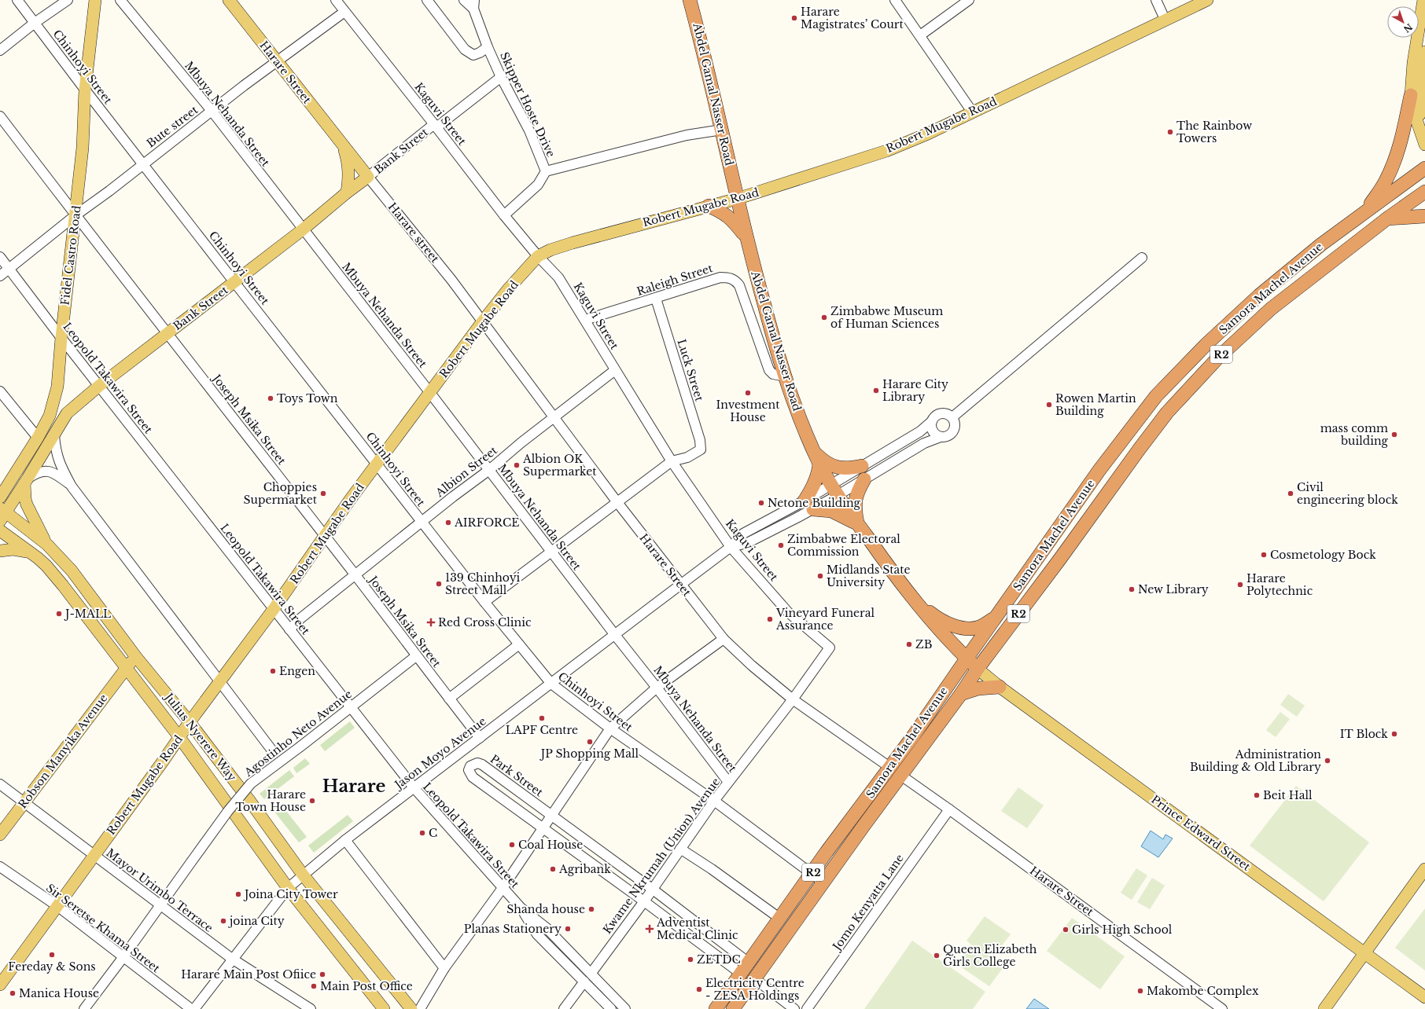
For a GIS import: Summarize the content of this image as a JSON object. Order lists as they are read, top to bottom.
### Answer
{
  "streets": {
    "highway": ["Abdel Gamal Nasser Road", "Samora Machel Avenue", "R2"],
    "main road": [
      "Harare Street",
      "Robert Mugabe Road",
      "Bank Street",
      "Harare street",
      "Fidel Castro Road",
      "Julius Nyerere Way",
      "Robson Manyika Avenue",
      "Prince Edward Street"
    ],
    "street": [
      "Chinhoyi Street",
      "Skipper Hoste Drive",
      "Mbuya Nehanda Street",
      "Kaguvi Street",
      "Bute street",
      "Raleigh Street",
      "Luck Street",
      "Leopold Takawira Street",
      "Joseph Msika Street",
      "Albion Street",
      "Agostinho Neto Avenue",
      "Jason Moyo Avenue",
      "Park Street",
      "Kwame Nkrumah (Union) Avenue",
      "Mayor Urimbo Terrace",
      "Jomo Kenyatta Lane",
      "Sir Seretse Khama Street"
    ]
  },
  "crossings": [
    ["Chinhoyi Street", "Robert Mugabe Road"],
    ["Chinhoyi Street", "Bute street"],
    ["Chinhoyi Street", "Bank Street"],
    ["Chinhoyi Street", "Fidel Castro Road"],
    ["Chinhoyi Street", "Samora Machel Avenue"],
    ["Chinhoyi Street", "Albion Street"],
    ["Chinhoyi Street", "Jason Moyo Avenue"],
    ["Chinhoyi Street", "Kwame Nkrumah (Union) Avenue"],
    ["Harare Street", "Robert Mugabe Road"],
    ["Harare Street", "Bute street"],
    ["Harare Street", "Harare street"],
    ["Harare Street", "Samora Machel Avenue"],
    ["Harare Street", "Albion Street"],
    ["Harare Street", "Jason Moyo Avenue"],
    ["Harare Street", "Kwame Nkrumah (Union) Avenue"],
    ["Harare Street", "Jomo Kenyatta Lane"],
    ["Abdel Gamal Nasser Road", "Robert Mugabe Road"],
    ["Abdel Gamal Nasser Road", "Raleigh Street"],
    ["Abdel Gamal Nasser Road", "Samora Machel Avenue"],
    ["Abdel Gamal Nasser Road", "Jason Moyo Avenue"],
    ["Abdel Gamal Nasser Road", "Prince Edward Street"],
    ["Skipper Hoste Drive", "Kaguvi Street"],
    ["Skipper Hoste Drive", "Bank Street"],
    ["Mbuya Nehanda Street", "Robert Mugabe Road"],
    ["Mbuya Nehanda Street", "Bute street"],
    ["Mbuya Nehanda Street", "Bank Street"],
    ["Mbuya Nehanda Street", "Albion Street"],
    ["Mbuya Nehanda Street", "Jason Moyo Avenue"],
    ["Mbuya Nehanda Street", "Kwame Nkrumah (Union) Avenue"],
    ["Kaguvi Street", "Robert Mugabe Road"],
    ["Kaguvi Street", "Bute street"],
    ["Kaguvi Street", "Bank Street"],
    ["Kaguvi Street", "Raleigh Street"],
    ["Kaguvi Street", "Luck Street"],
    ["Kaguvi Street", "Albion Street"],
    ["Kaguvi Street", "Jason Moyo Avenue"],
    ["Kaguvi Street", "Kwame Nkrumah (Union) Avenue"],
    ["Robert Mugabe Road", "Harare street"],
    ["Robert Mugabe Road", "Leopold Takawira Street"],
    ["Robert Mugabe Road", "Joseph Msika Street"],
    ["Robert Mugabe Road", "Julius Nyerere Way"],
    ["Robert Mugabe Road", "Mayor Urimbo Terrace"],
    ["Robert Mugabe Road", "Sir Seretse Khama Street"],
    ["Bute street", "Fidel Castro Road"],
    ["Bute street", "Joseph Msika Street"],
    ["Bank Street", "Harare street"],
    ["Bank Street", "Leopold Takawira Street"],
    ["Bank Street", "Joseph Msika Street"],
    ["Bank Street", "Julius Nyerere Way"],
    ["Fidel Castro Road", "Leopold Takawira Street"],
    ["Fidel Castro Road", "Joseph Msika Street"],
    ["Raleigh Street", "Luck Street"],
    ["Samora Machel Avenue", "Park Street"],
    ["Samora Machel Avenue", "Prince Edward Street"],
    ["Leopold Takawira Street", "Albion Street"],
    ["Leopold Takawira Street", "Agostinho Neto Avenue"],
    ["Leopold Takawira Street", "Jason Moyo Avenue"],
    ["Leopold Takawira Street", "Kwame Nkrumah (Union) Avenue"],
    ["Joseph Msika Street", "Albion Street"],
    ["Joseph Msika Street", "Agostinho Neto Avenue"],
    ["Joseph Msika Street", "Jason Moyo Avenue"],
    ["Agostinho Neto Avenue", "Mayor Urimbo Terrace"],
    ["Agostinho Neto Avenue", "Sir Seretse Khama Street"],
    ["Julius Nyerere Way", "Robson Manyika Avenue"],
    ["Julius Nyerere Way", "Jason Moyo Avenue"],
    ["Robson Manyika Avenue", "Mayor Urimbo Terrace"],
    ["Jason Moyo Avenue", "Mayor Urimbo Terrace"],
    ["Park Street", "Kwame Nkrumah (Union) Avenue"]
  ],
  "districts": ["Harare"],
  "places": {
    "other": [
      "Harare Magistrates’ Court",
      "The Rainbow Towers",
      "Zimbabwe Museum of Human Sciences",
      "Harare City Library",
      "Investment House",
      "Toys Town",
      "Rowen Martin Building",
      "mass comm building",
      "Albion OK Supermarket",
      "Choppies Supermarket",
      "Civil engineering block",
      "Netone Building",
      "AIRFORCE",
      "Zimbabwe Electoral Commission",
      "Cosmetology Bock",
      "Midlands State University",
      "139 Chinhoyi Street Mall",
      "Harare Polytechnic",
      "New Library",
      "J-MALL",
      "Vineyard Funeral Assurance",
      "ZB",
      "Engen",
      "LAPF Centre",
      "IT Block",
      "JP Shopping Mall",
      "Administration Building & Old Library",
      "Beit Hall",
      "Harare Town House",
      "C",
      "Coal House",
      "Agribank",
      "Joina City Tower",
      "Shanda house",
      "joina City",
      "Planas Stationery",
      "Girls High School",
      "Fereday & Sons",
      "Queen Elizabeth Girls College",
      "ZETDC",
      "Harare Main Post Ofiice",
      "Main Post Office",
      "Electricity Centre - ZESA Holdings",
      "Makombe Complex",
      "Manica House"
    ],
    "health": ["Red Cross Clinic", "Adventist Medical Clinic"]
  },
  "north": "bottom right"
}
